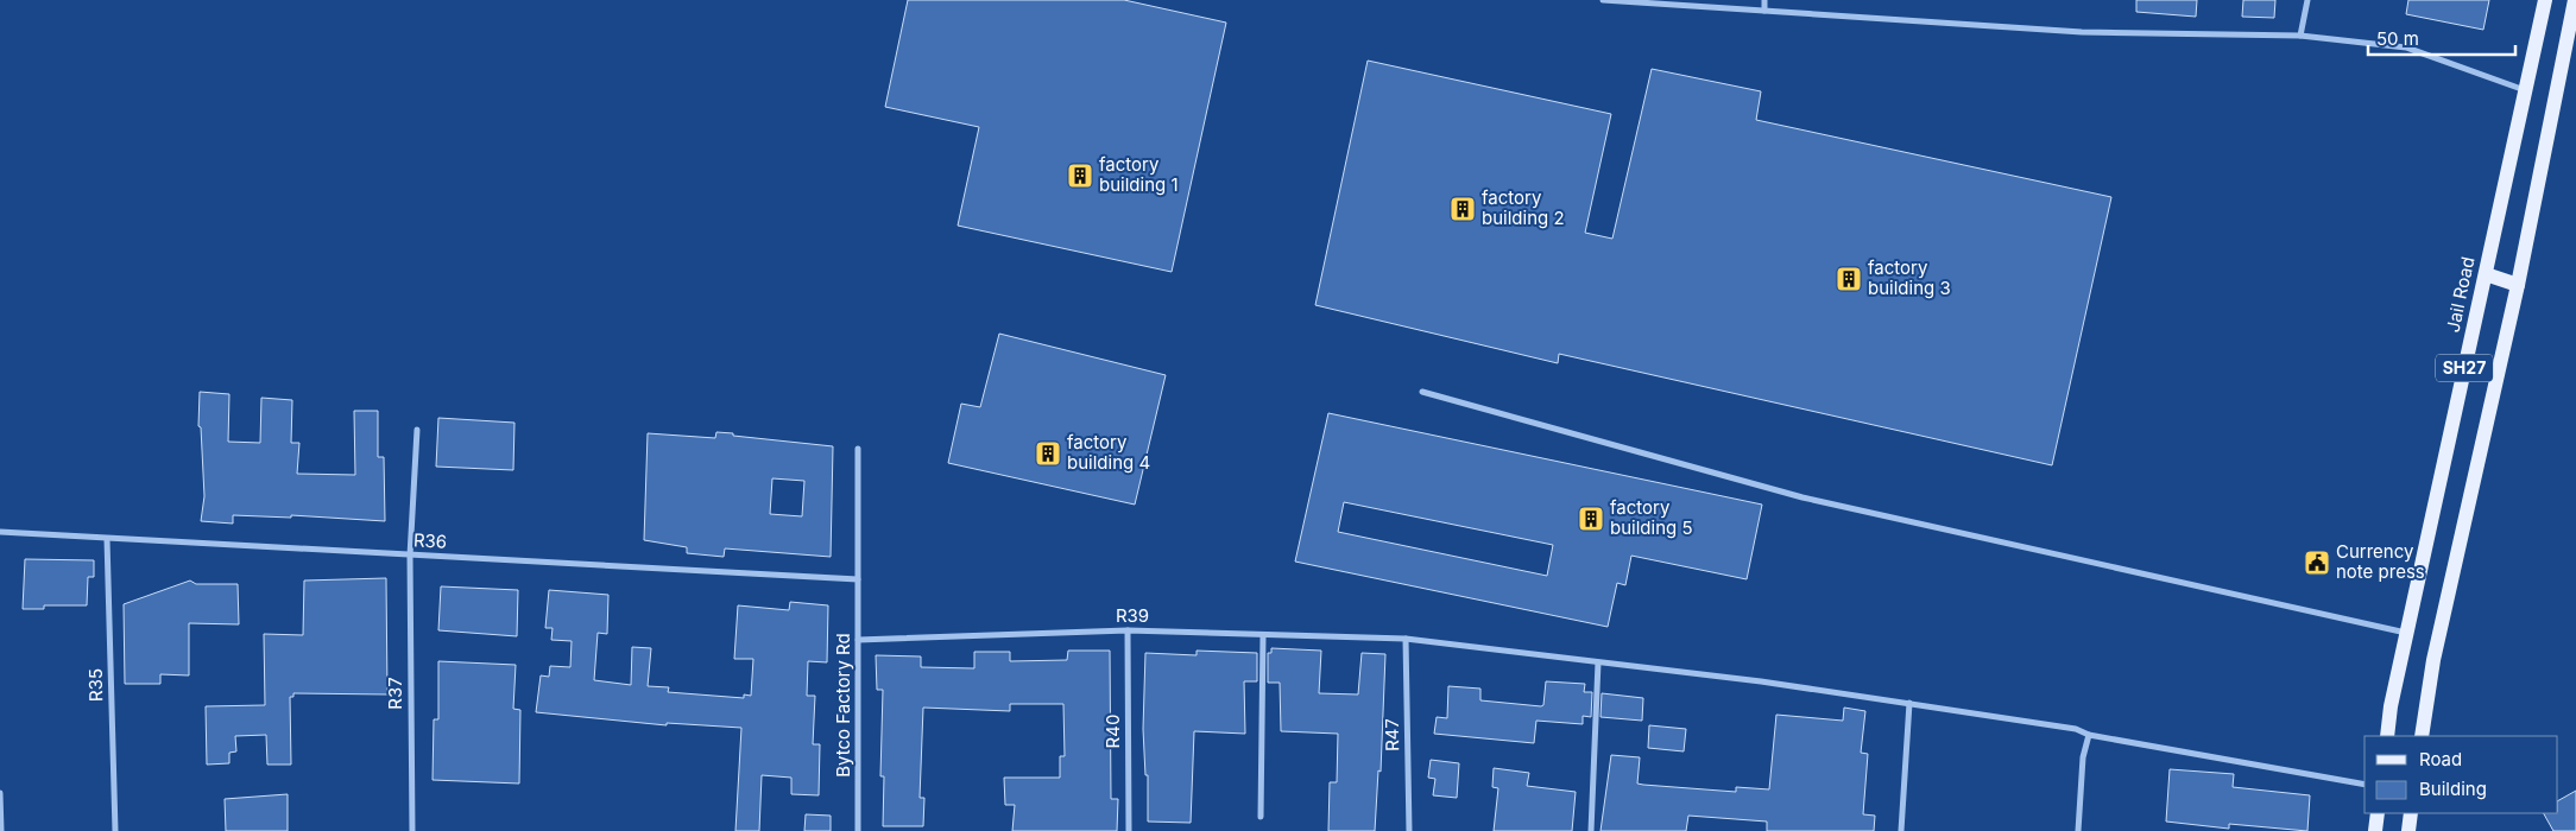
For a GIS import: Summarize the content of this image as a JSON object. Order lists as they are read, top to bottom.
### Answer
{
  "streets": {
    "main road": ["Jail Road", "SH27"],
    "street": [
      "R36",
      "R39",
      "R35",
      "R37",
      "Bytco Factory Rd",
      "R40",
      "R47"
    ]
  },
  "crossings": [
    ["R36", "R35"],
    ["R36", "R37"],
    ["R36", "Bytco Factory Rd"],
    ["R39", "Bytco Factory Rd"],
    ["R39", "R40"],
    ["R39", "R47"]
  ],
  "places": {
    "building": [
      "factory building 1",
      "factory building 2",
      "factory building 3",
      "factory building 4",
      "factory building 5"
    ],
    "public building": ["Currency note press"]
  },
  "legend": ["Road", "Building"],
  "scale_bar": "50 m"
}
